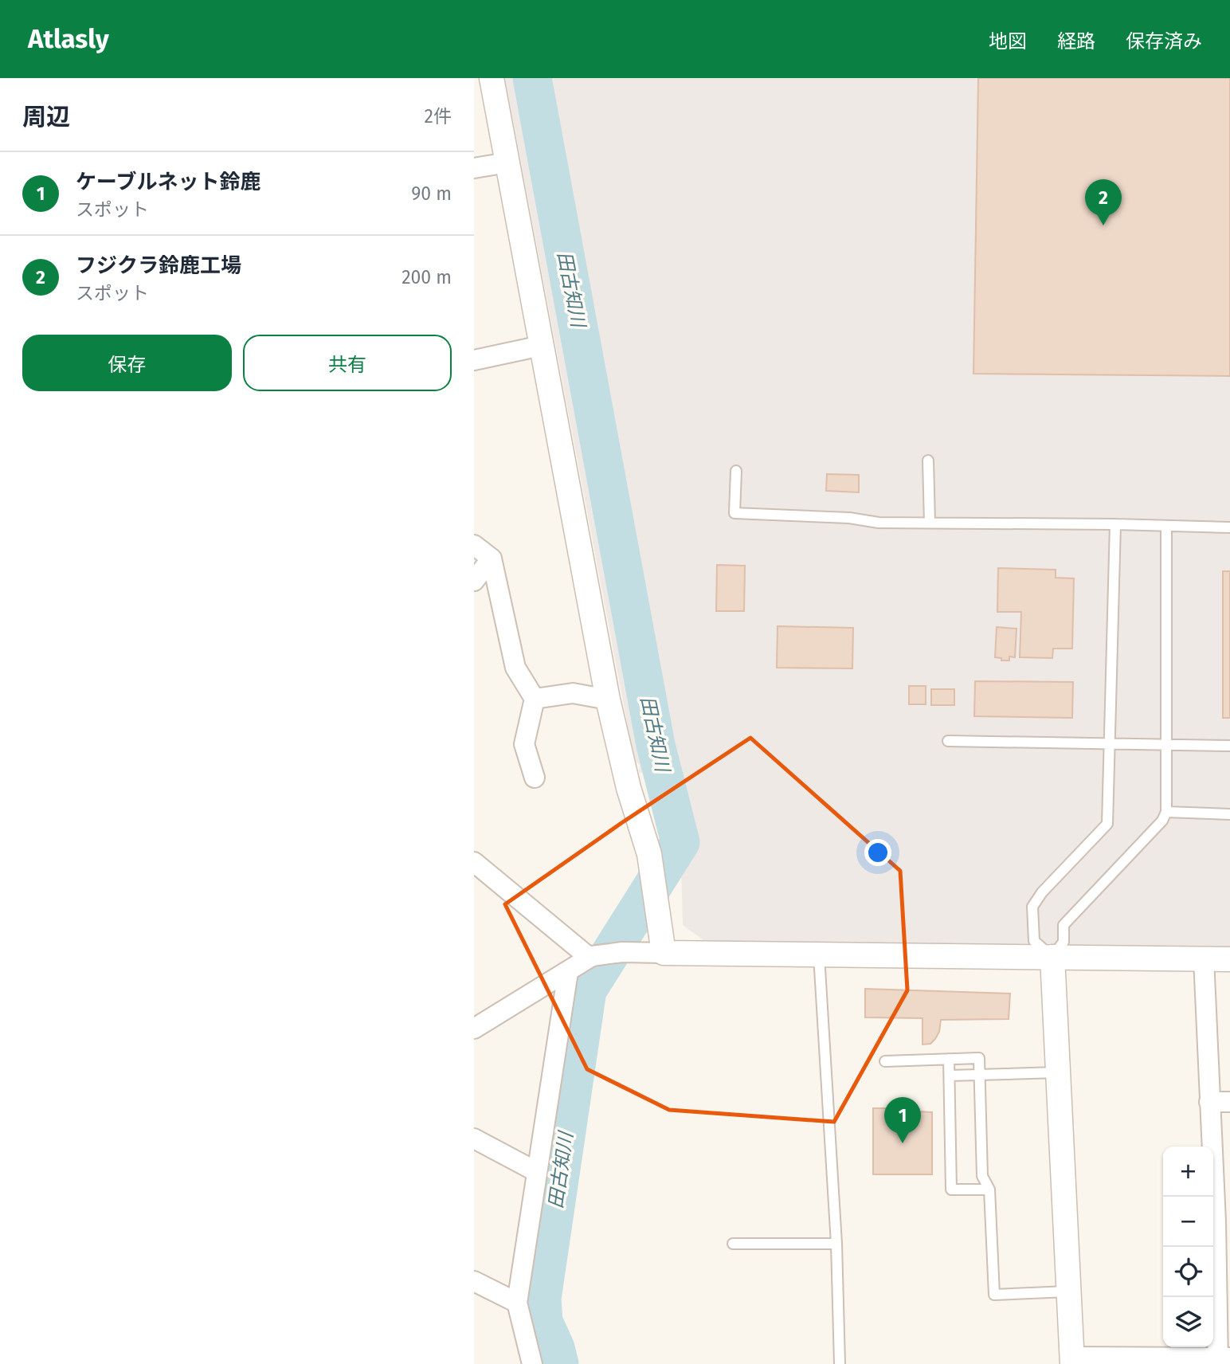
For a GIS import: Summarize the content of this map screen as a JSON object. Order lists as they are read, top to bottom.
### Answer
{
  "water": ["田古知川"],
  "page": {
    "header": "Atlasly",
    "nav": ["地図", "経路", "保存済み"],
    "heading": ["周辺", "2件"],
    "list": [
      {
        "mark": "1",
        "name": "ケーブルネット鈴鹿",
        "note": "スポット",
        "value": "90 m"
      },
      {
        "mark": "2",
        "name": "フジクラ鈴鹿工場",
        "note": "スポット",
        "value": "200 m"
      }
    ],
    "pins": ["2", "1"],
    "buttons": ["保存", "共有"],
    "map_buttons": ["+", "−"]
  }
}
